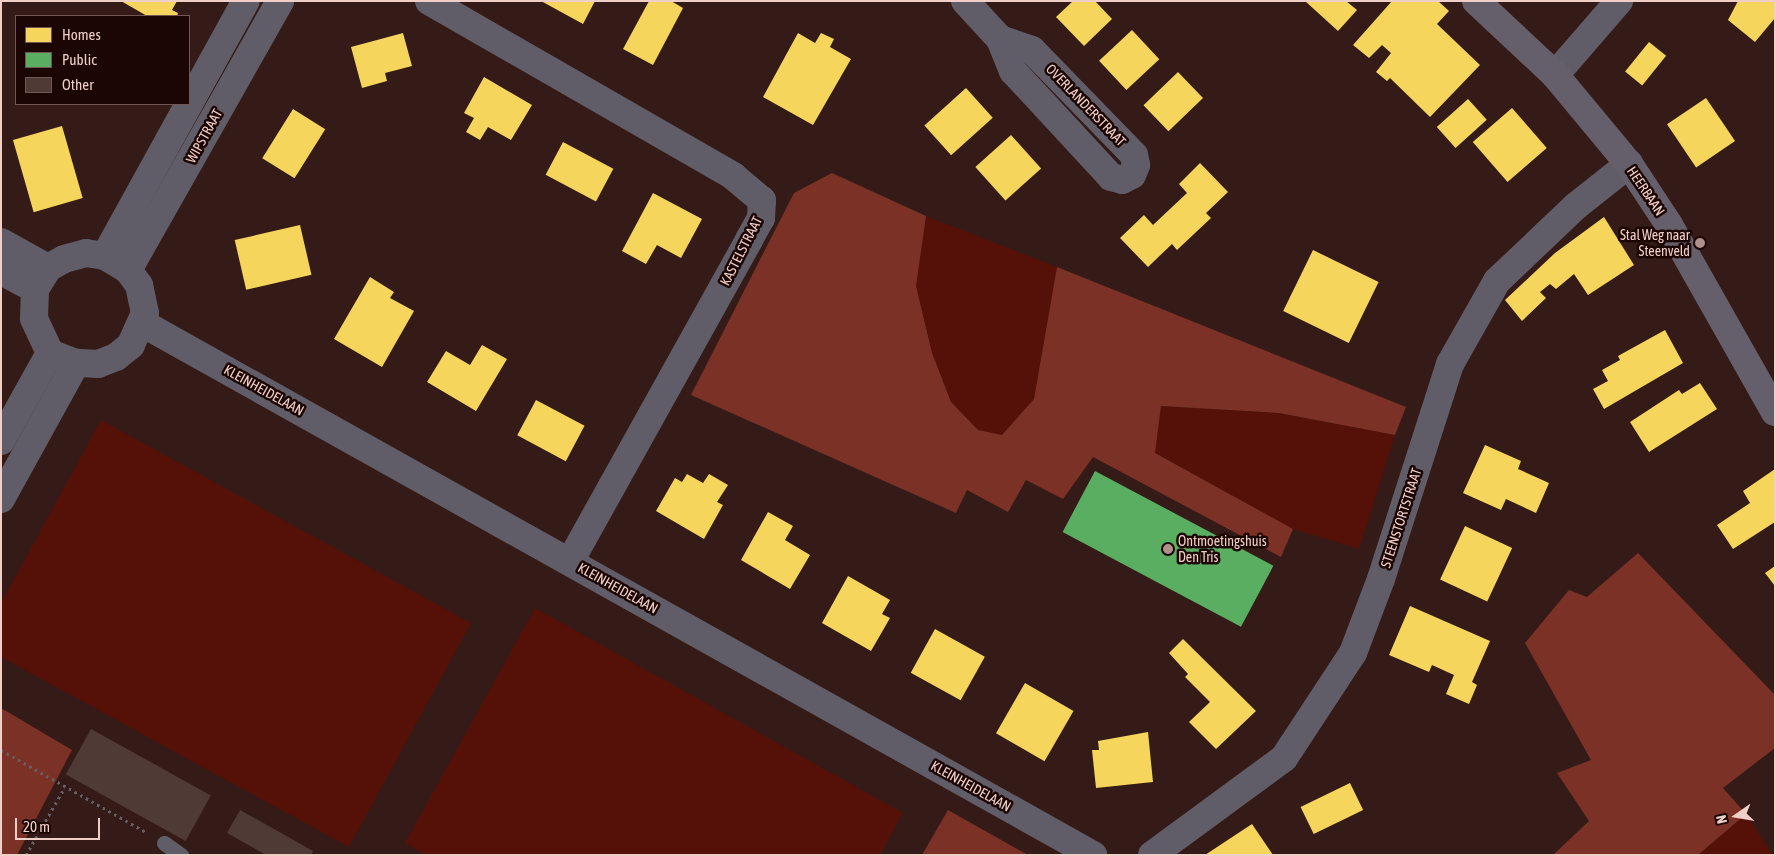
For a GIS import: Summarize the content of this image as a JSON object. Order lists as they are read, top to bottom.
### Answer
{
  "streets": {
    "street": [
      "OVERLANDERSTRAAT",
      "WIPSTRAAT",
      "HEERBAAN",
      "KASTELSTRAAT",
      "KLEINHEIDELAAN",
      "STEENSTORTSTRAAT"
    ]
  },
  "crossings": [
    ["WIPSTRAAT", "KLEINHEIDELAAN"],
    ["HEERBAAN", "STEENSTORTSTRAAT"],
    ["KASTELSTRAAT", "KLEINHEIDELAAN"]
  ],
  "places": ["Stal Weg naar Steenveld", "Ontmoetingshuis Den Tris"],
  "legend": ["Homes", "Public", "Other"],
  "scale_bar": "20 m",
  "north": "left"
}
